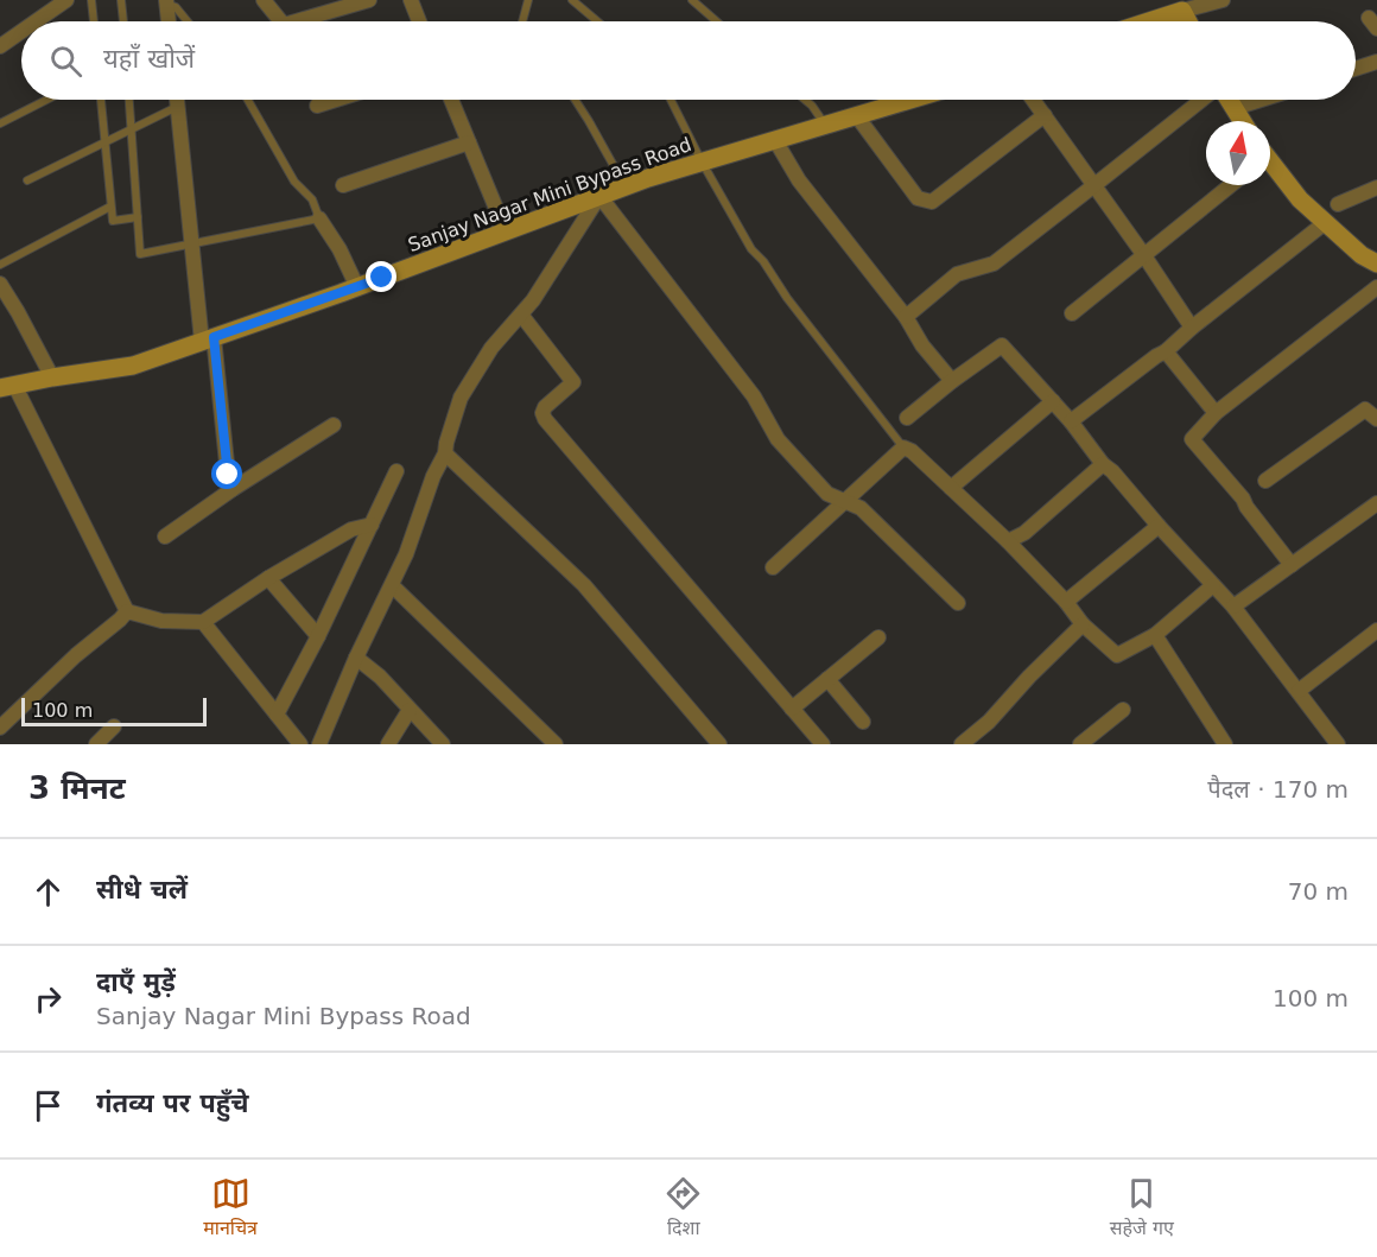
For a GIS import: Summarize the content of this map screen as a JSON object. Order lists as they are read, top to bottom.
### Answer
{
  "streets": {
    "street": ["Sanjay Nagar Mini Bypass Road"]
  },
  "scale_bar": "100 m",
  "north": "top",
  "page": {
    "search": "यहाँ खोजें",
    "scale": "100 m",
    "heading": ["3 मिनट", "पैदल · 170 m"],
    "list": [
      ["सीधे चलें", "70 m"],
      ["दाएँ मुड़ें", "Sanjay Nagar Mini Bypass Road", "100 m"],
      "गंतव्य पर पहुँचे"
    ],
    "nav": ["मानचित्र", "दिशा", "सहेजे गए"]
  }
}
